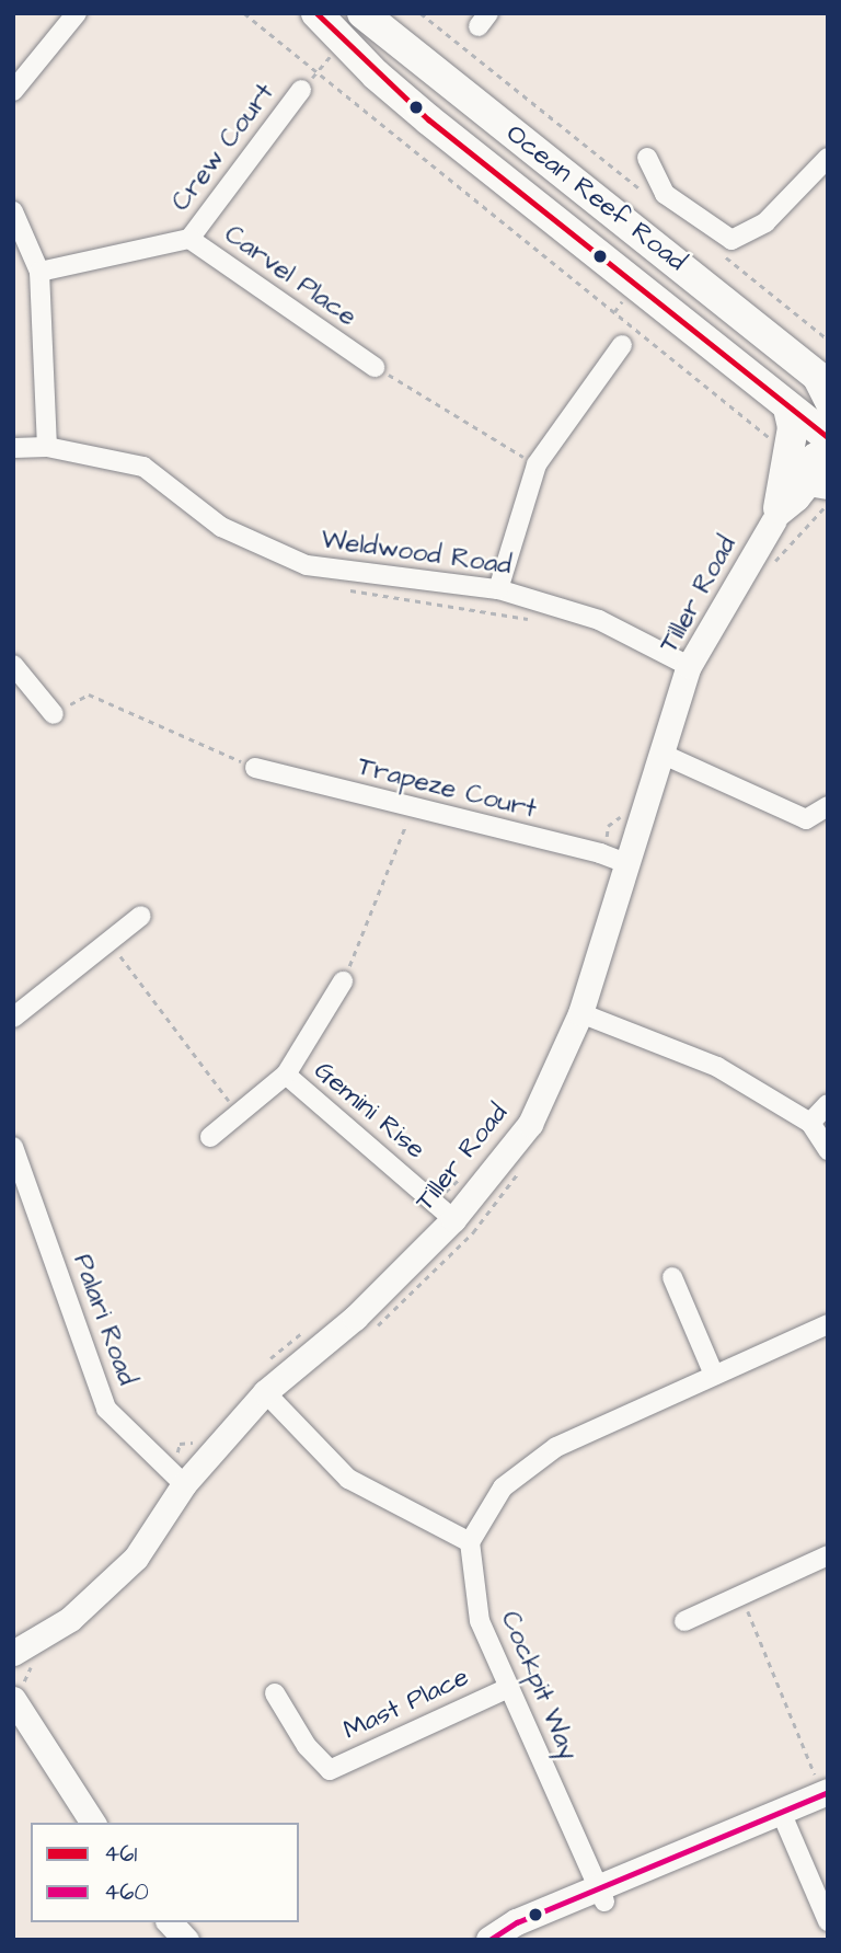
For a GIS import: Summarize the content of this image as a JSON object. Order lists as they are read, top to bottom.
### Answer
{
  "streets": {
    "main road": ["Ocean Reef Road"],
    "street": [
      "Crew Court",
      "Carvel Place",
      "Weldwood Road",
      "Tiller Road",
      "Trapeze Court",
      "Gemini Rise",
      "Palari Road",
      "Cockpit Way",
      "Mast Place"
    ]
  },
  "crossings": [
    ["Crew Court", "Carvel Place"],
    ["Weldwood Road", "Tiller Road"],
    ["Tiller Road", "Trapeze Court"],
    ["Tiller Road", "Gemini Rise"],
    ["Tiller Road", "Palari Road"],
    ["Cockpit Way", "Mast Place"]
  ],
  "lines": ["transit line 461", "transit line 460"],
  "legend": ["461", "460"]
}
